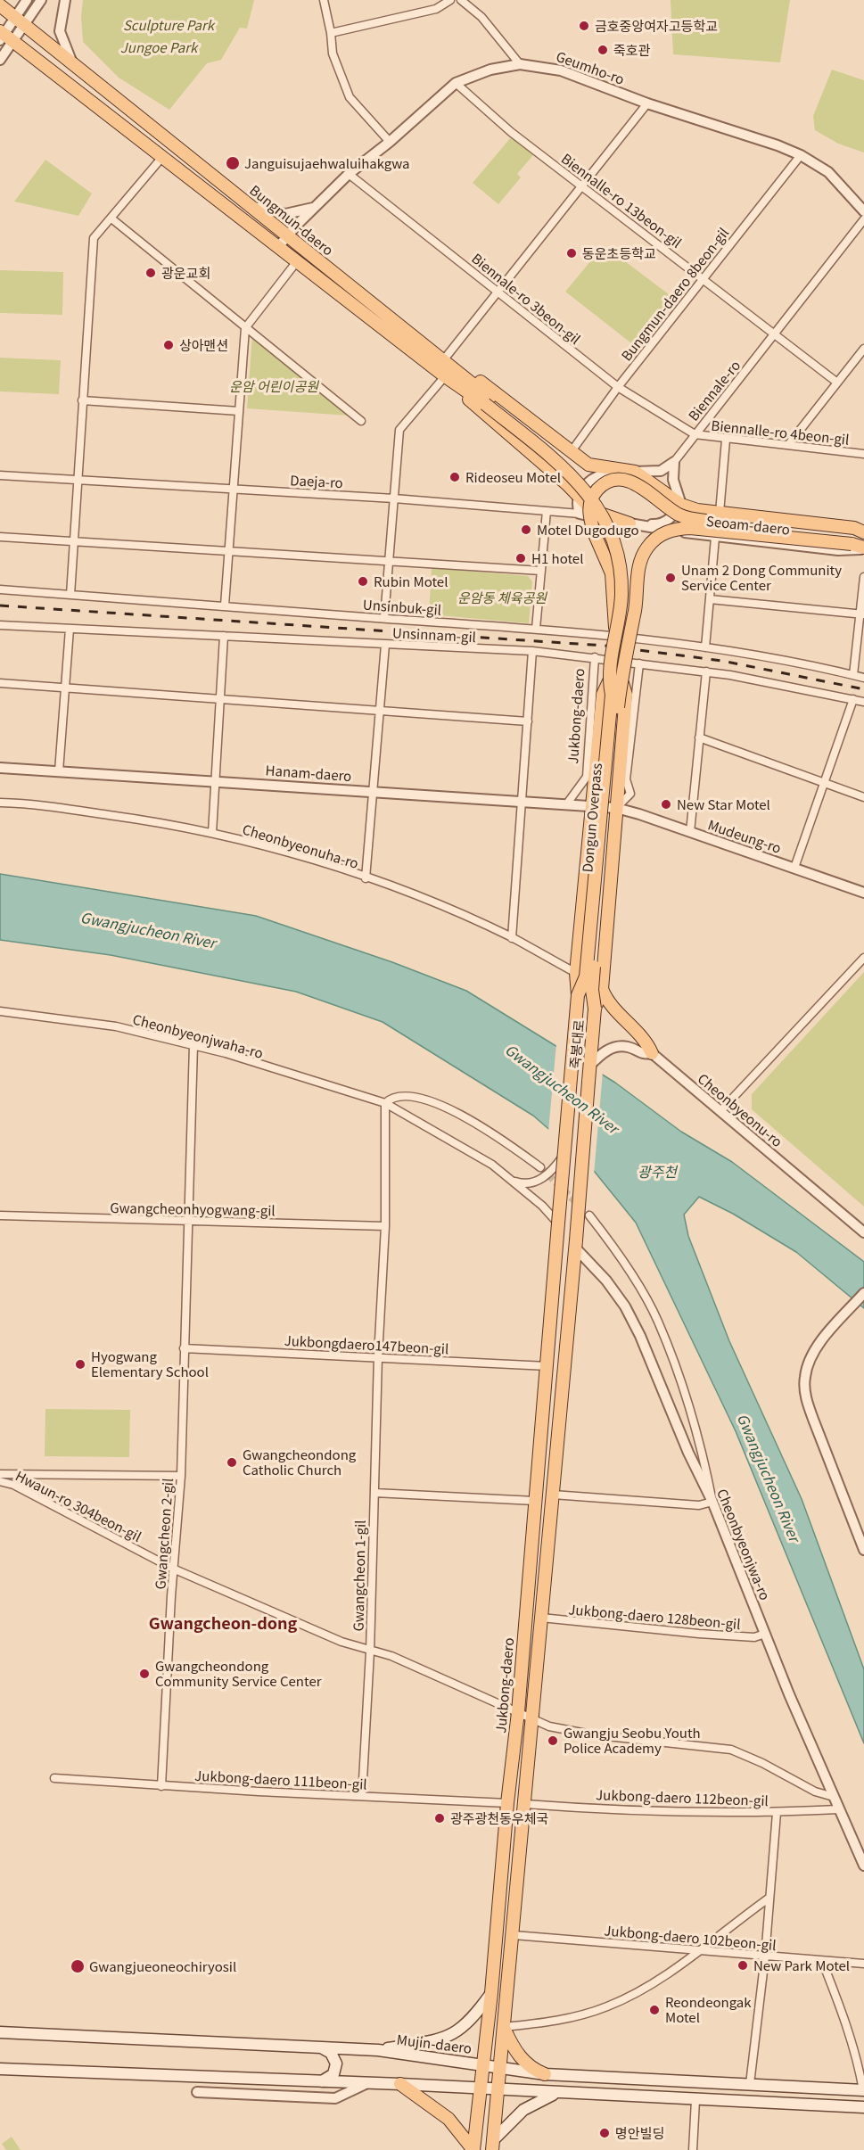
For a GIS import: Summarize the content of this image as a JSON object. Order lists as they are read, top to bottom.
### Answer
{
  "streets": {
    "main road": [
      "Bungmun-daero",
      "Jukbong-daero",
      "Dongun Overpass",
      "죽봉대로",
      "Mujin-daero"
    ],
    "street": [
      "Geumho-ro",
      "Biennalle-ro 13beon-gil",
      "Bungmun-daero 8beon-gil",
      "Biennale-ro 3beon-gil",
      "Biennale-ro",
      "Biennalle-ro 4beon-gil",
      "Daeja-ro",
      "Seoam-daero",
      "Unsinbuk-gil",
      "Unsinnam-gil",
      "Hanam-daero",
      "Mudeung-ro",
      "Cheonbyeonuha-ro",
      "Cheonbyeonjwaha-ro",
      "Cheonbyeonu-ro",
      "Gwangcheonhyogwang-gil",
      "Jukbongdaero147beon-gil",
      "Hwaun-ro 304beon-gil",
      "Gwangcheon 2-gil",
      "Cheonbyeonjwa-ro",
      "Gwangcheon 1-gil",
      "Jukbong-daero 128beon-gil",
      "Jukbong-daero 111beon-gil",
      "Jukbong-daero 112beon-gil",
      "Jukbong-daero 102beon-gil"
    ]
  },
  "crossings": [
    ["Geumho-ro", "Biennalle-ro 13beon-gil"],
    ["Geumho-ro", "Bungmun-daero"],
    ["Geumho-ro", "Bungmun-daero 8beon-gil"],
    ["Geumho-ro", "Biennale-ro 3beon-gil"],
    ["Biennalle-ro 13beon-gil", "Bungmun-daero 8beon-gil"],
    ["Biennalle-ro 13beon-gil", "Biennale-ro"],
    ["Bungmun-daero", "Dongun Overpass"],
    ["Bungmun-daero 8beon-gil", "Biennale-ro 3beon-gil"],
    ["Biennale-ro 3beon-gil", "Biennale-ro"],
    ["Biennale-ro 3beon-gil", "Biennalle-ro 4beon-gil"],
    ["Biennale-ro", "Biennalle-ro 4beon-gil"],
    ["Biennalle-ro 4beon-gil", "Seoam-daero"],
    ["Daeja-ro", "Seoam-daero"],
    ["Seoam-daero", "Dongun Overpass"],
    ["Unsinnam-gil", "Jukbong-daero"],
    ["Jukbong-daero", "Hanam-daero"],
    ["Jukbong-daero", "Dongun Overpass"],
    ["Jukbong-daero", "Cheonbyeonjwaha-ro"],
    ["Jukbong-daero", "Jukbongdaero147beon-gil"],
    ["Jukbong-daero", "Hwaun-ro 304beon-gil"],
    ["Jukbong-daero", "Jukbong-daero 111beon-gil"],
    ["Jukbong-daero", "Mujin-daero"],
    ["Hanam-daero", "Mudeung-ro"],
    ["Dongun Overpass", "죽봉대로"],
    ["Cheonbyeonjwaha-ro", "Gwangcheon 2-gil"],
    ["Cheonbyeonjwaha-ro", "Gwangcheon 1-gil"],
    ["죽봉대로", "Cheonbyeonu-ro"],
    ["죽봉대로", "Cheonbyeonjwa-ro"],
    ["Gwangcheonhyogwang-gil", "Gwangcheon 2-gil"],
    ["Gwangcheonhyogwang-gil", "Gwangcheon 1-gil"],
    ["Jukbongdaero147beon-gil", "Gwangcheon 2-gil"],
    ["Jukbongdaero147beon-gil", "Gwangcheon 1-gil"],
    ["Hwaun-ro 304beon-gil", "Gwangcheon 2-gil"],
    ["Hwaun-ro 304beon-gil", "Cheonbyeonjwa-ro"],
    ["Hwaun-ro 304beon-gil", "Gwangcheon 1-gil"],
    ["Gwangcheon 2-gil", "Jukbong-daero 111beon-gil"],
    ["Cheonbyeonjwa-ro", "Jukbong-daero 128beon-gil"],
    ["Cheonbyeonjwa-ro", "Jukbong-daero 112beon-gil"],
    ["Gwangcheon 1-gil", "Jukbong-daero 111beon-gil"]
  ],
  "districts": ["Gwangcheon-dong"],
  "water": ["Gwangjucheon River", "광주천"],
  "parks": [
    "Sculpture Park",
    "Jungoe Park",
    "운암 어린이공원",
    "운암동 체육공원"
  ],
  "places": [
    "금호중앙여자고등학교",
    "죽호관",
    "Janguisujaehwaluihakgwa",
    "동운초등학교",
    "광운교회",
    "상아맨션",
    "Rideoseu Motel",
    "Motel Dugodugo",
    "H1 hotel",
    "Unam 2 Dong Community Service Center",
    "Rubin Motel",
    "New Star Motel",
    "Hyogwang Elementary School",
    "Gwangcheondong Catholic Church",
    "Gwangcheondong Community Service Center",
    "Gwangju Seobu Youth Police Academy",
    "광주광천동우체국",
    "New Park Motel",
    "Gwangjueoneochiryosil",
    "Reondeongak Motel",
    "명안빌딩"
  ]
}
